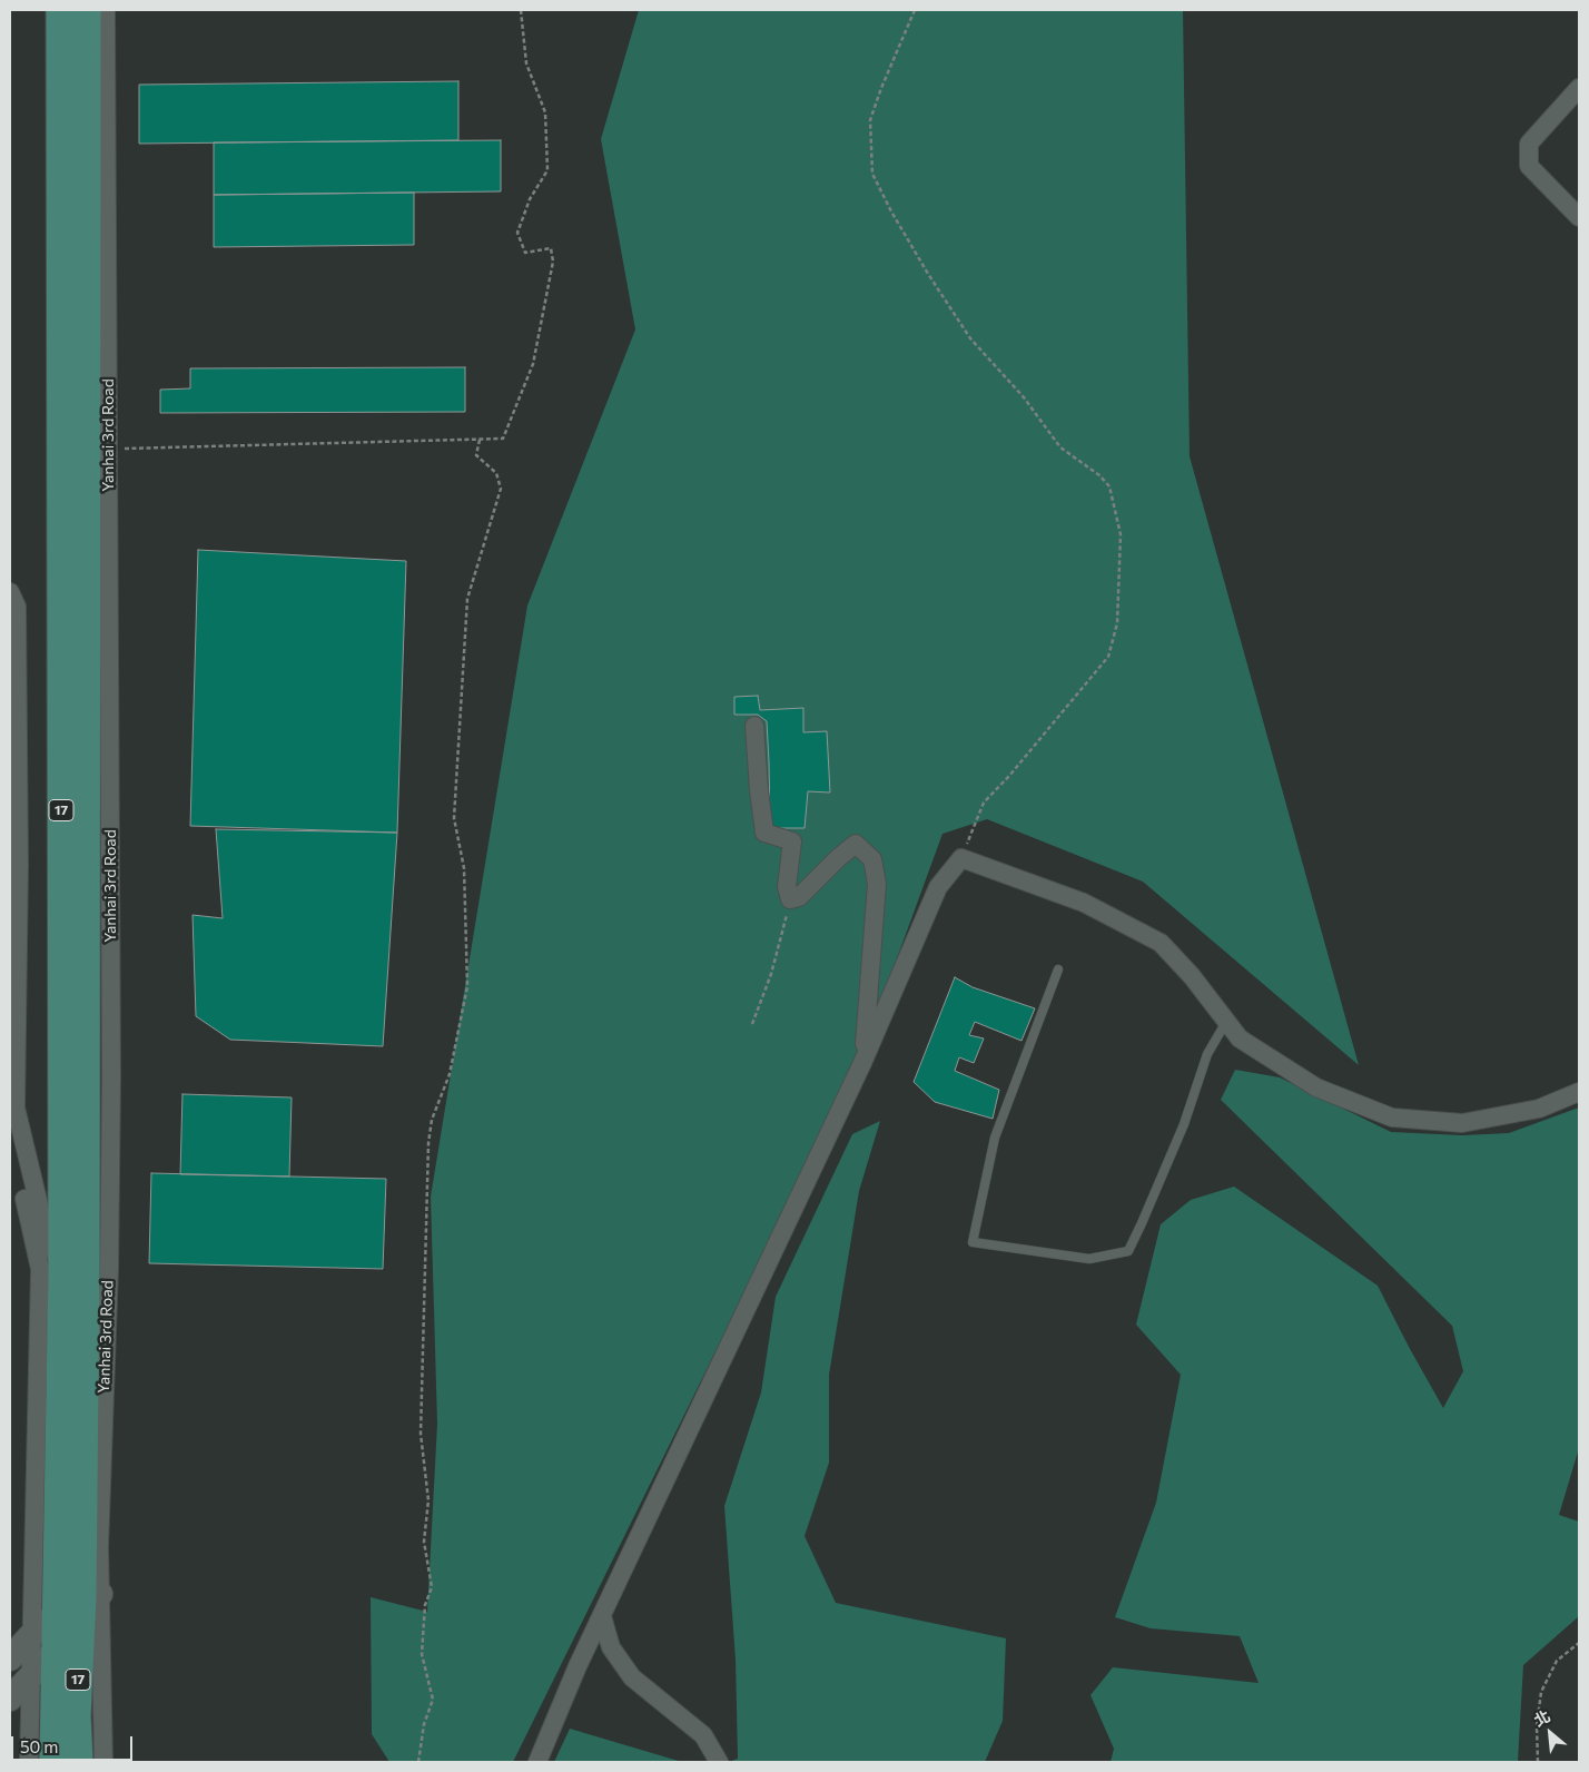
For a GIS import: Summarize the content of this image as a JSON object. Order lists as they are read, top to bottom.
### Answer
{
  "streets": {
    "main road": ["Yanhai 3rd Road", "17"]
  },
  "scale_bar": "50 m",
  "north": "top left"
}
